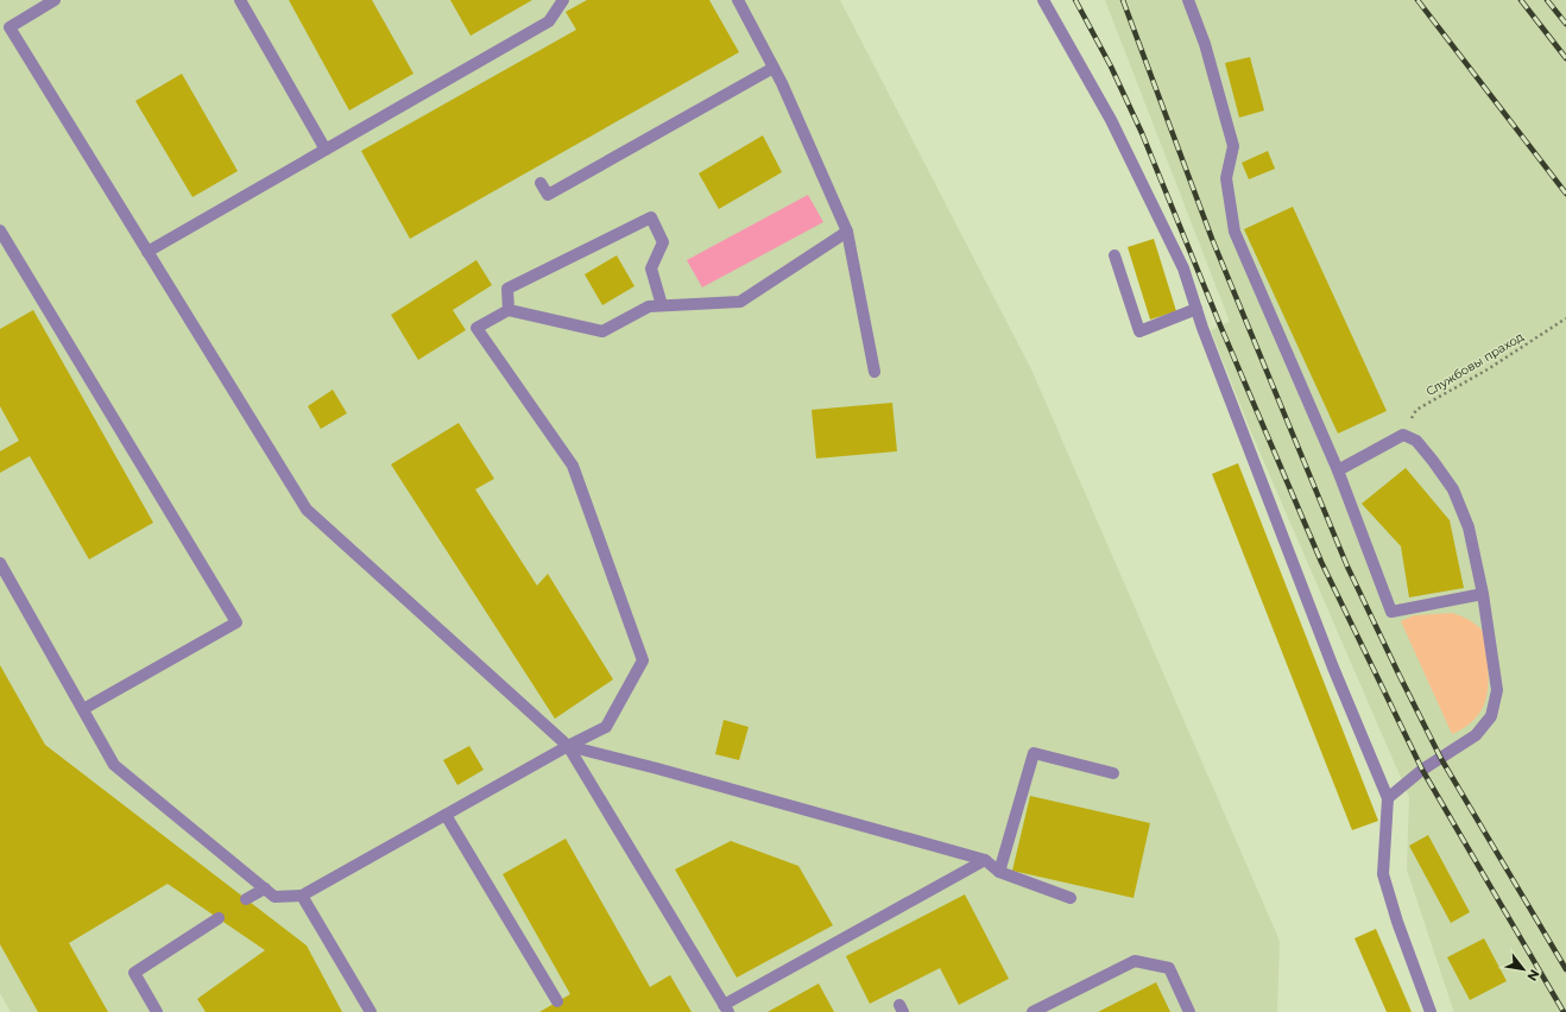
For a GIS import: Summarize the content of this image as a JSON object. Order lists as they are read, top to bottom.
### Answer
{
  "streets": {
    "path": ["Службовы праход"]
  },
  "north": "bottom right"
}
